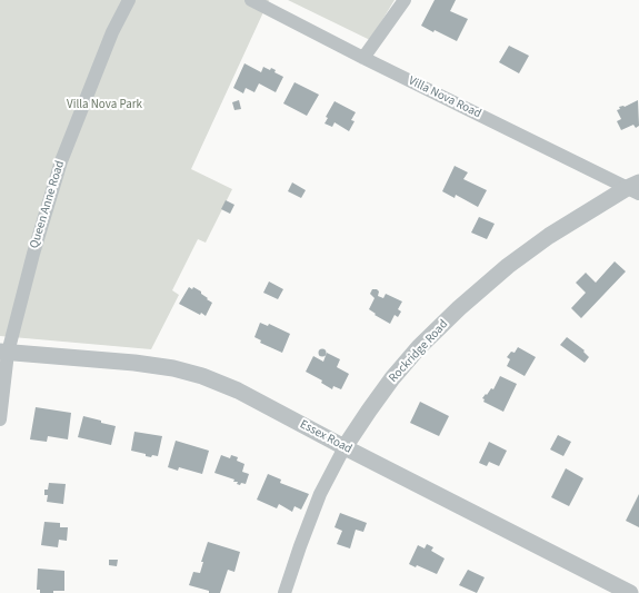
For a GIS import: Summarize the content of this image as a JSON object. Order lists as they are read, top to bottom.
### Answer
{
  "streets": {
    "street": [
      "Villa Nova Road",
      "Queen Anne Road",
      "Rockridge Road",
      "Essex Road"
    ]
  },
  "crossings": [
    ["Villa Nova Road", "Rockridge Road"],
    ["Queen Anne Road", "Essex Road"],
    ["Rockridge Road", "Essex Road"]
  ],
  "parks": ["Villa Nova Park"]
}
